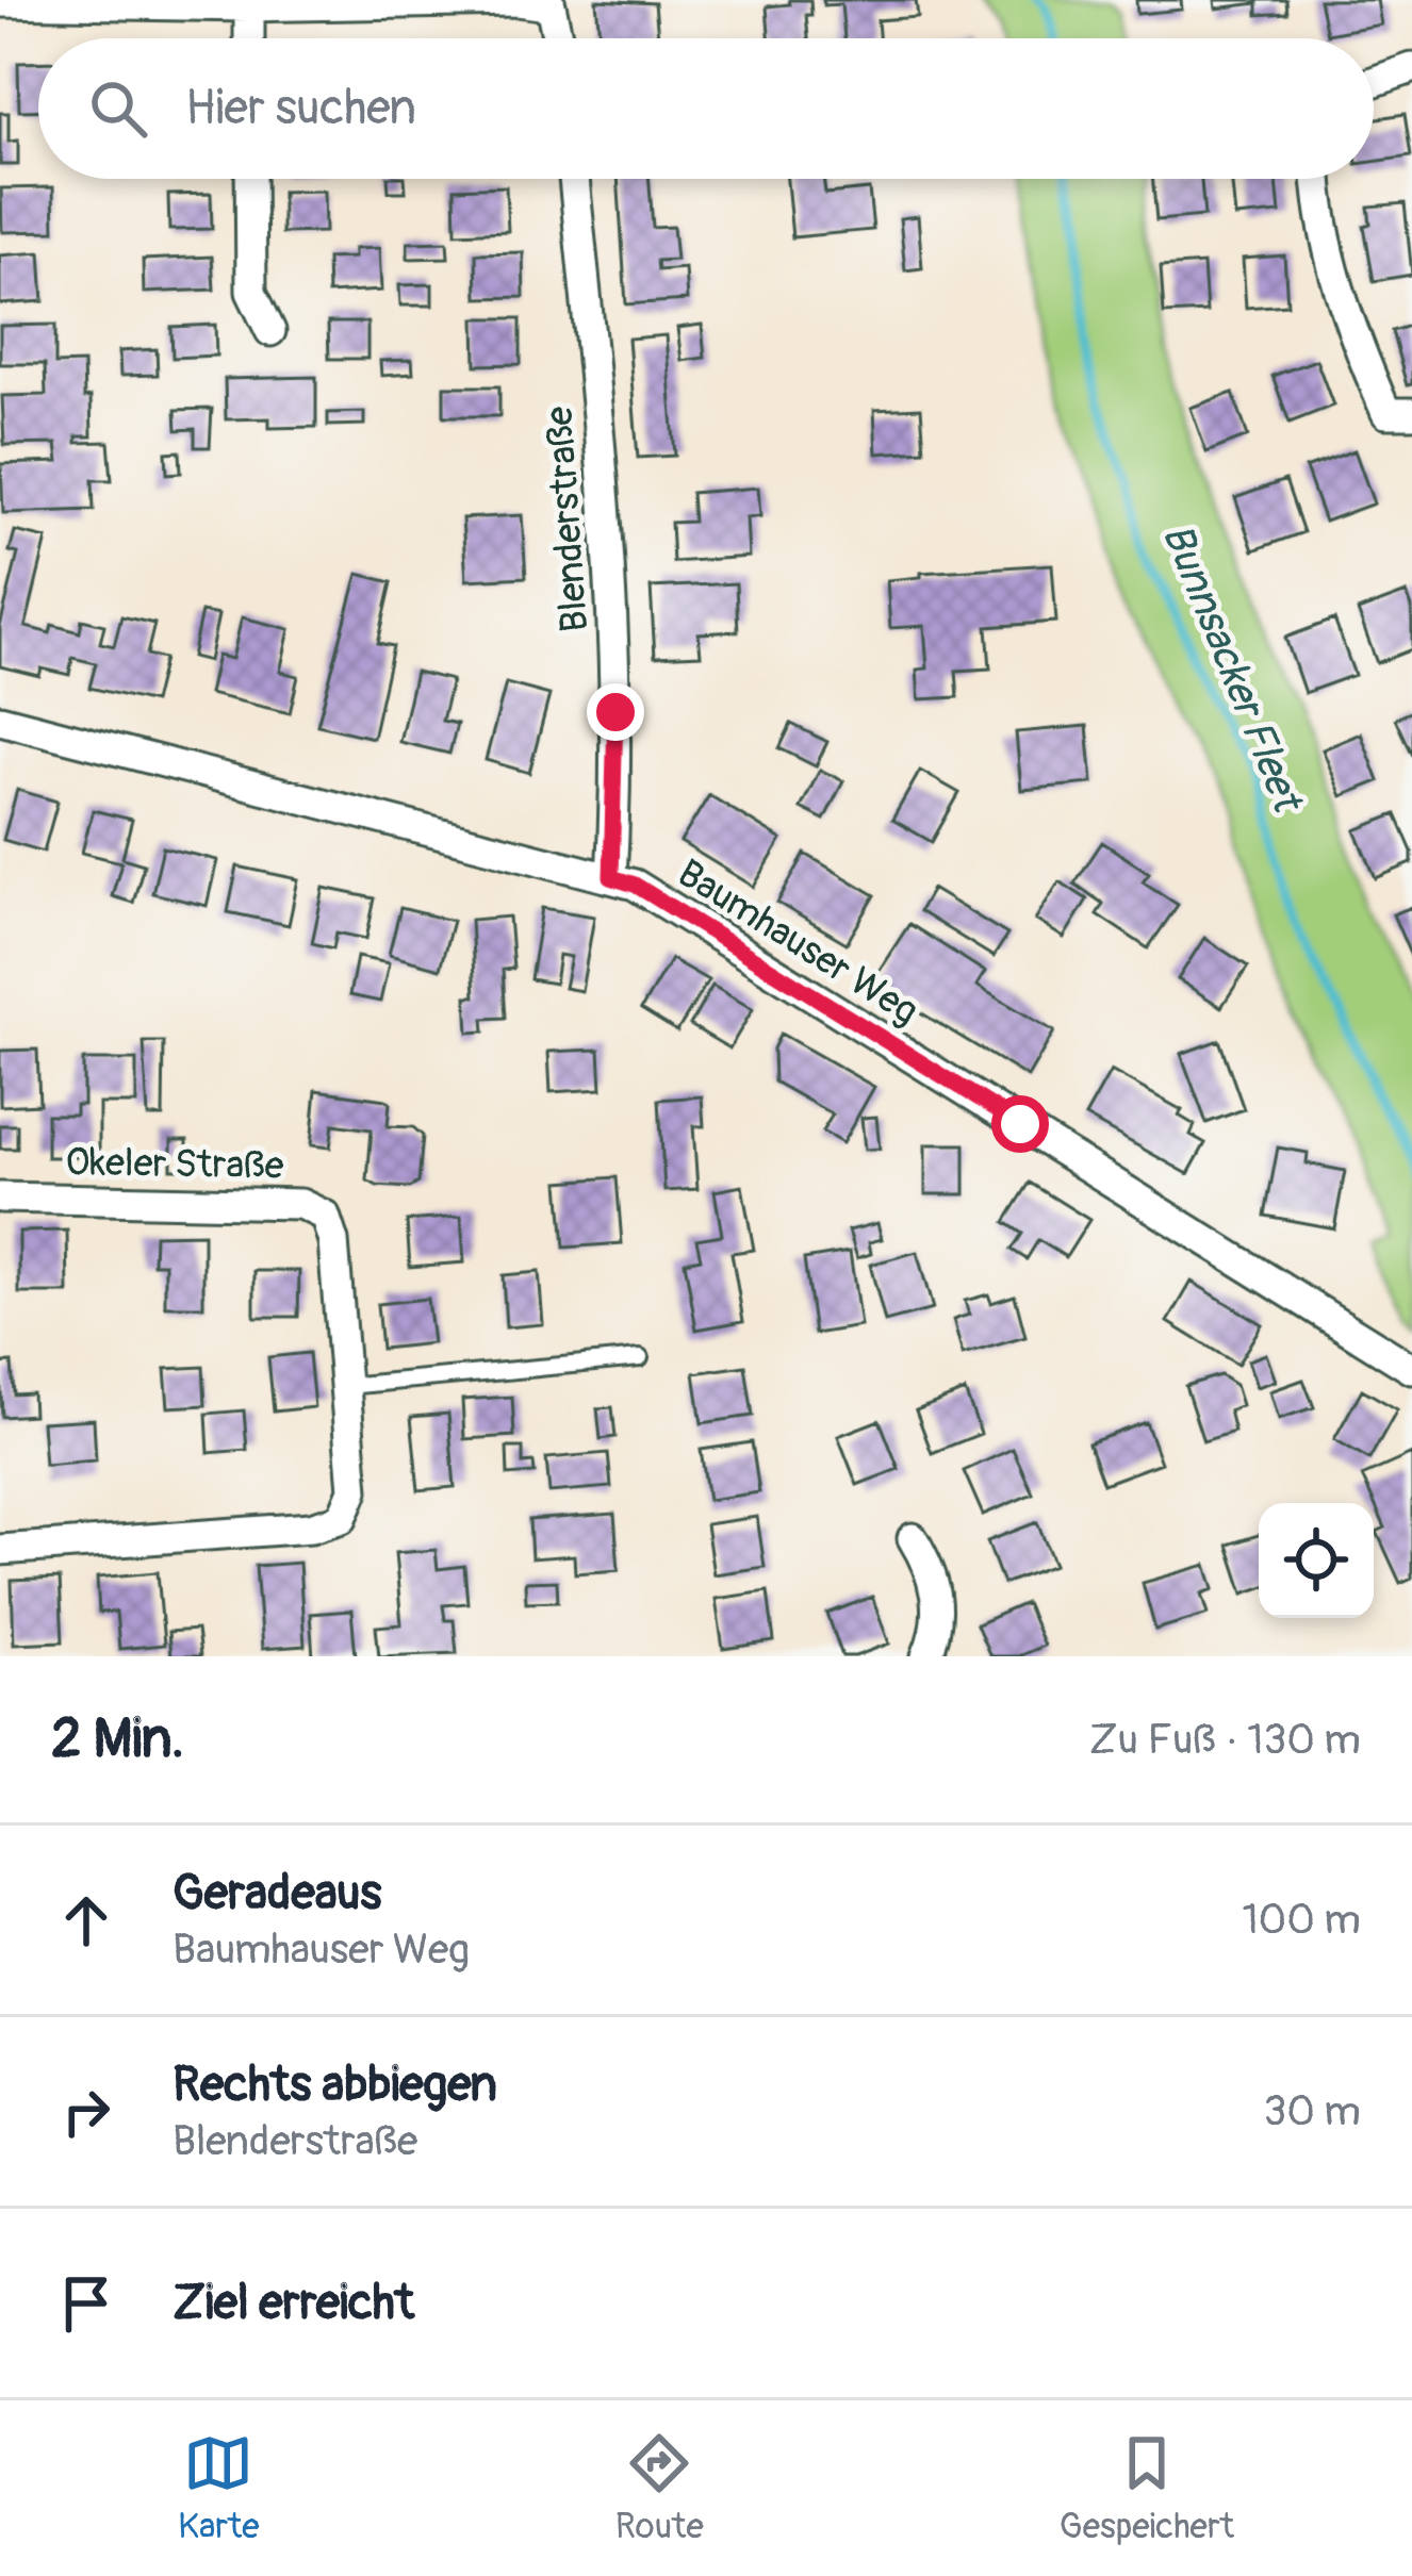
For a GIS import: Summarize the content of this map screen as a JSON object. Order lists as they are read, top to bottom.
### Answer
{
  "streets": {
    "street": ["Blenderstraße", "Baumhauser Weg", "Okeler Straße"]
  },
  "crossings": [
    ["Blenderstraße", "Baumhauser Weg"]
  ],
  "water": ["Bunnsacker Fleet"],
  "page": {
    "search": "Hier suchen",
    "heading": ["2 Min.", "Zu Fuß · 130 m"],
    "list": [
      ["Geradeaus", "Baumhauser Weg", "100 m"],
      ["Rechts abbiegen", "Blenderstraße", "30 m"],
      "Ziel erreicht"
    ],
    "nav": ["Karte", "Route", "Gespeichert"]
  }
}
